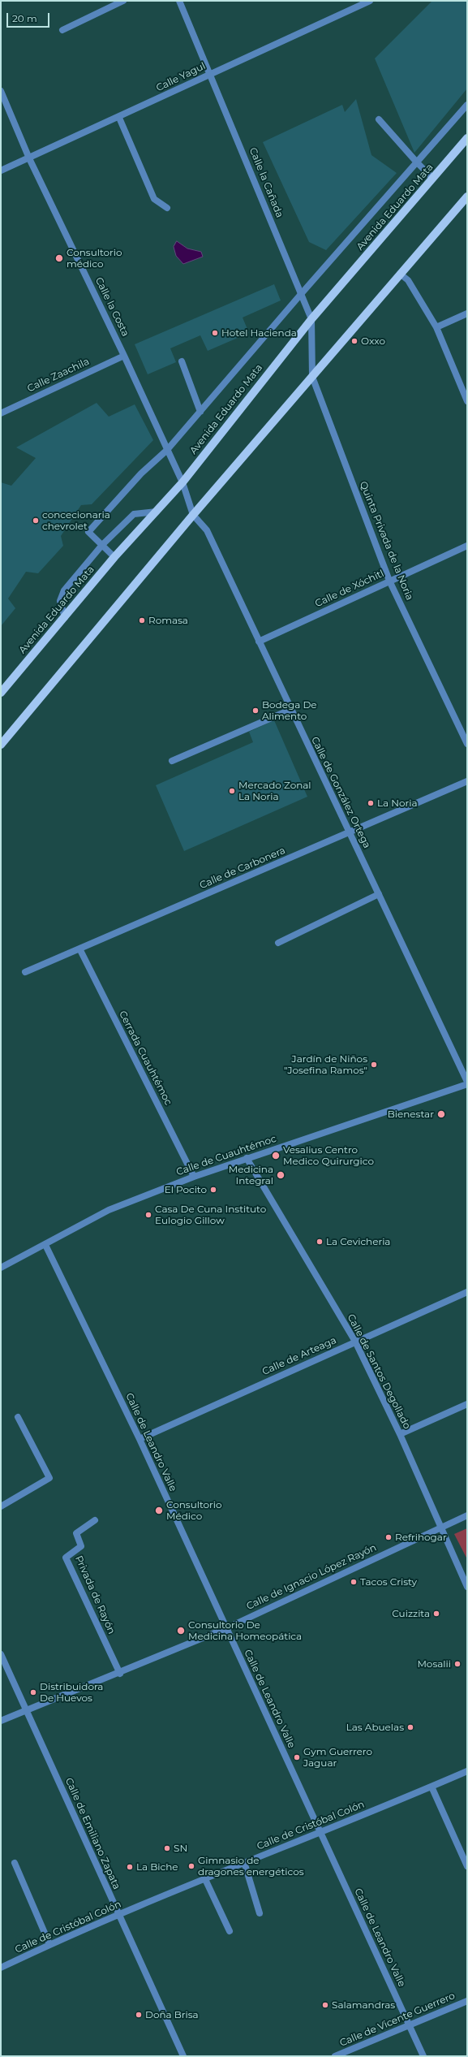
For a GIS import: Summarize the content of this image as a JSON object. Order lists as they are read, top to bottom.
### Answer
{
  "streets": {
    "main road": ["Avenida Eduardo Mata"],
    "street": [
      "Calle Yagul",
      "Calle la Cañada",
      "Calle la Costa",
      "Calle Zaachila",
      "Quinta Privada de la Noria",
      "Calle de Xóchitl",
      "Calle de González Ortega",
      "Calle de Carbonera",
      "Cerrada Cuauhtémoc",
      "Calle de Cuauhtémoc",
      "Calle de Arteaga",
      "Calle de Santos Degollado",
      "Calle de Leandro Valle",
      "Calle de Ignacio López Rayón",
      "Privada de Rayón",
      "Calle de Cristóbal Colón",
      "Calle de Emiliano Zapata",
      "Calle de Vicente Guerrero"
    ]
  },
  "crossings": [
    ["Calle Yagul", "Calle la Cañada"],
    ["Calle Yagul", "Calle la Costa"],
    ["Calle la Cañada", "Avenida Eduardo Mata"],
    ["Calle la Cañada", "Quinta Privada de la Noria"],
    ["Avenida Eduardo Mata", "Calle la Costa"],
    ["Calle la Costa", "Calle Zaachila"],
    ["Calle la Costa", "Calle de González Ortega"],
    ["Quinta Privada de la Noria", "Calle de Xóchitl"],
    ["Calle de Xóchitl", "Calle de González Ortega"],
    ["Calle de González Ortega", "Calle de Carbonera"],
    ["Calle de González Ortega", "Calle de Cuauhtémoc"],
    ["Calle de Carbonera", "Cerrada Cuauhtémoc"],
    ["Cerrada Cuauhtémoc", "Calle de Cuauhtémoc"],
    ["Calle de Cuauhtémoc", "Calle de Santos Degollado"],
    ["Calle de Cuauhtémoc", "Calle de Leandro Valle"],
    ["Calle de Arteaga", "Calle de Santos Degollado"],
    ["Calle de Arteaga", "Calle de Leandro Valle"],
    ["Calle de Santos Degollado", "Calle de Ignacio López Rayón"],
    ["Calle de Leandro Valle", "Calle de Ignacio López Rayón"],
    ["Calle de Leandro Valle", "Calle de Cristóbal Colón"],
    ["Calle de Leandro Valle", "Calle de Vicente Guerrero"],
    ["Calle de Ignacio López Rayón", "Privada de Rayón"],
    ["Calle de Ignacio López Rayón", "Calle de Emiliano Zapata"],
    ["Calle de Cristóbal Colón", "Calle de Emiliano Zapata"]
  ],
  "places": [
    "Consultorio médico",
    "Hotel Hacienda",
    "Oxxo",
    "concecionaria chevrolet",
    "Romasa",
    "Bodega De Alimento",
    "Mercado Zonal La Noria",
    "La Noria",
    "Jardín de Niños \"Josefina Ramos\"",
    "Bienestar",
    "Vesalius Centro Medico Quirurgico",
    "Medicina Integral",
    "El Pocito",
    "Casa De Cuna Instituto Eulogio Gillow",
    "La Cevicheria",
    "Consultorio Médico",
    "Refrihogar",
    "Tacos Cristy",
    "Cuizzita",
    "Consultorio De Medicina Homeopática",
    "Mosalii",
    "Distribuidora De Huevos",
    "Las Abuelas",
    "Gym Guerrero Jaguar",
    "SN",
    "Gimnasio de dragones energéticos",
    "La Biche",
    "Salamandras",
    "Doña Brisa"
  ],
  "scale_bar": "20 m"
}
